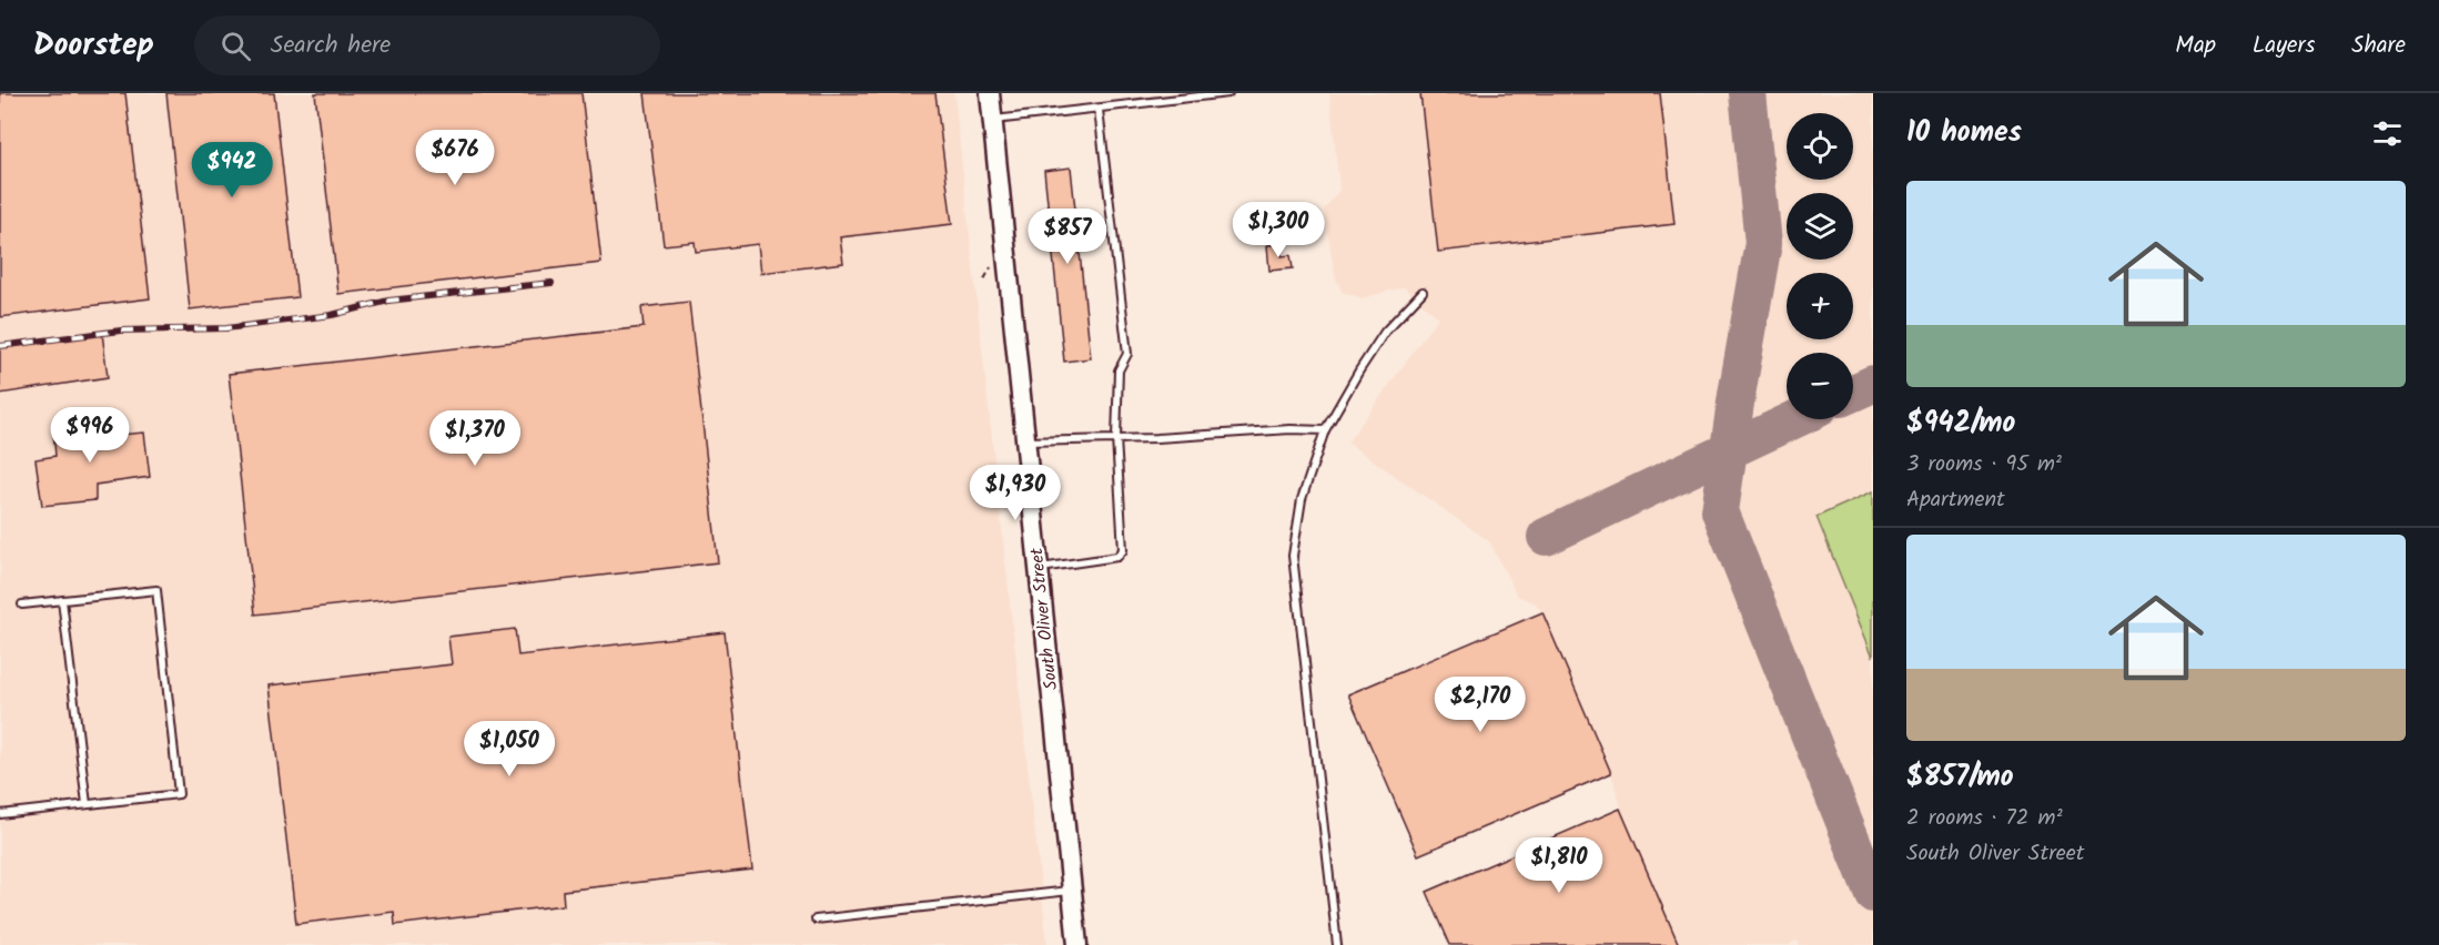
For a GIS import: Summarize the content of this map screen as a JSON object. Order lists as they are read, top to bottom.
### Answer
{
  "streets": {
    "main road": ["South Oliver Street"]
  },
  "page": {
    "header": "Doorstep",
    "search": "Search here",
    "nav": ["Map", "Layers", "Share"],
    "heading": "10 homes",
    "map_buttons": ["+", "−"],
    "price": [
      "$676",
      "$942",
      "$1,300",
      "$857",
      "$996",
      "$1,370",
      "$1,930",
      "$2,170",
      "$1,050",
      "$1,810"
    ],
    "list": [
      {
        "name": "$942/mo",
        "note": "3 rooms · 95 m² · Apartment"
      },
      {
        "name": "$857/mo",
        "note": "2 rooms · 72 m² · South Oliver Street"
      }
    ]
  }
}
